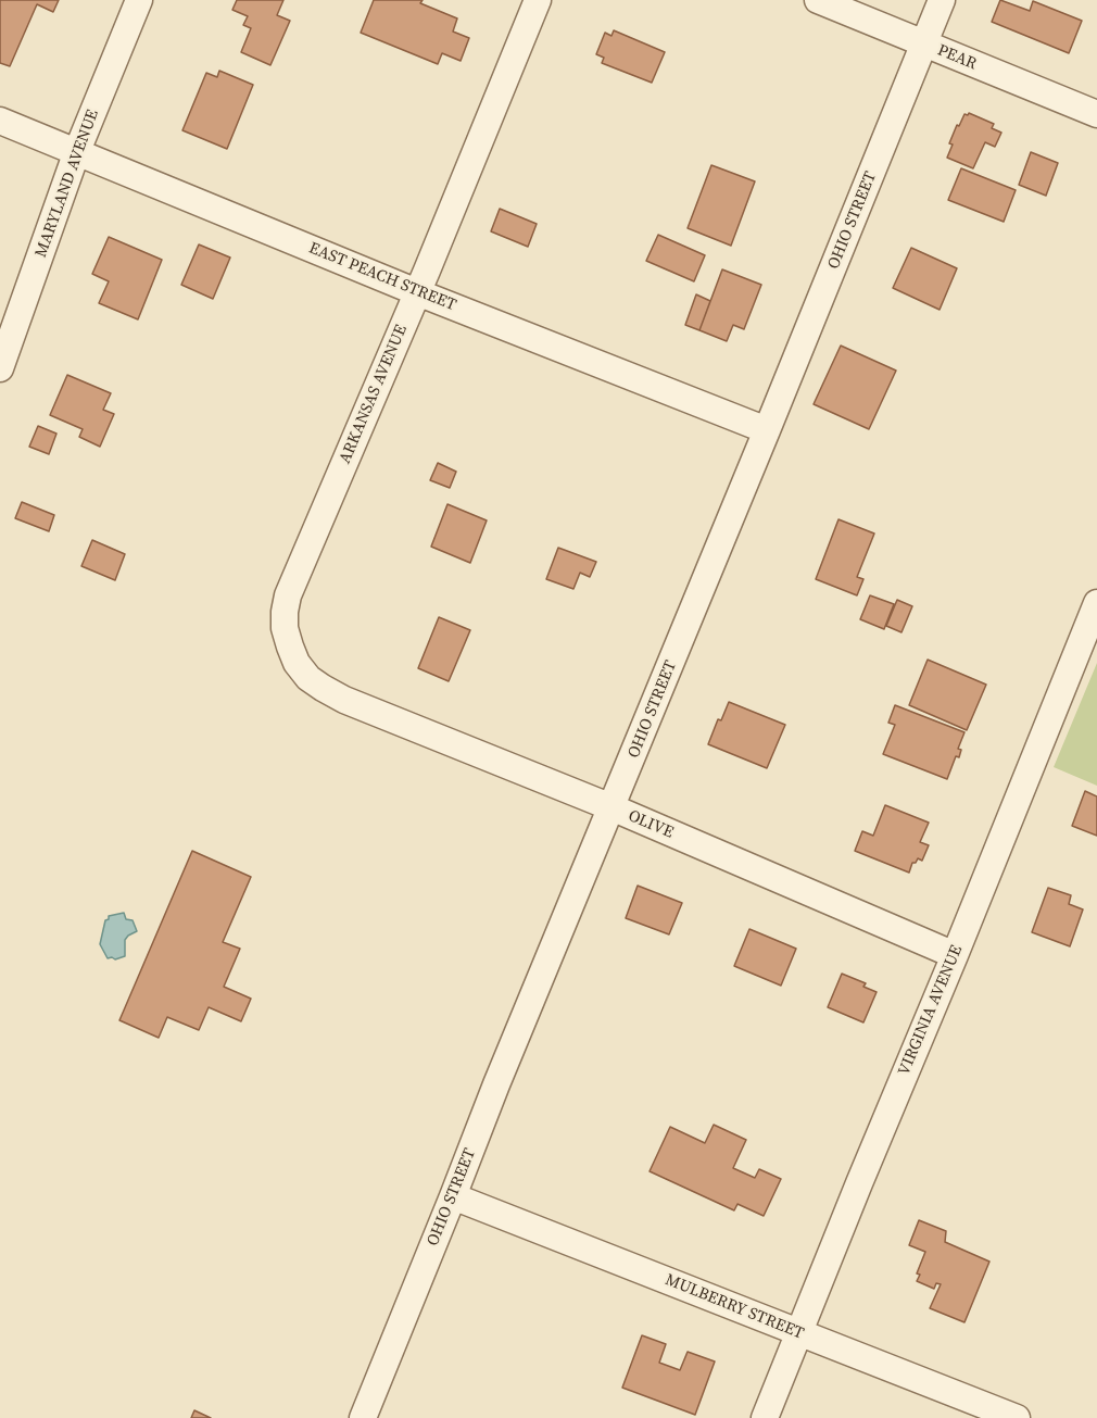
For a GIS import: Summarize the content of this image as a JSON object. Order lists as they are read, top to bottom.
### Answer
{
  "streets": {
    "street": [
      "PEAR",
      "MARYLAND AVENUE",
      "OHIO STREET",
      "EAST PEACH STREET",
      "ARKANSAS AVENUE",
      "OLIVE",
      "VIRGINIA AVENUE",
      "MULBERRY STREET"
    ]
  },
  "crossings": [
    ["PEAR", "OHIO STREET"],
    ["MARYLAND AVENUE", "EAST PEACH STREET"],
    ["OHIO STREET", "EAST PEACH STREET"],
    ["OHIO STREET", "OLIVE"],
    ["OHIO STREET", "MULBERRY STREET"],
    ["EAST PEACH STREET", "ARKANSAS AVENUE"],
    ["ARKANSAS AVENUE", "OLIVE"],
    ["OLIVE", "VIRGINIA AVENUE"],
    ["VIRGINIA AVENUE", "MULBERRY STREET"]
  ]
}
